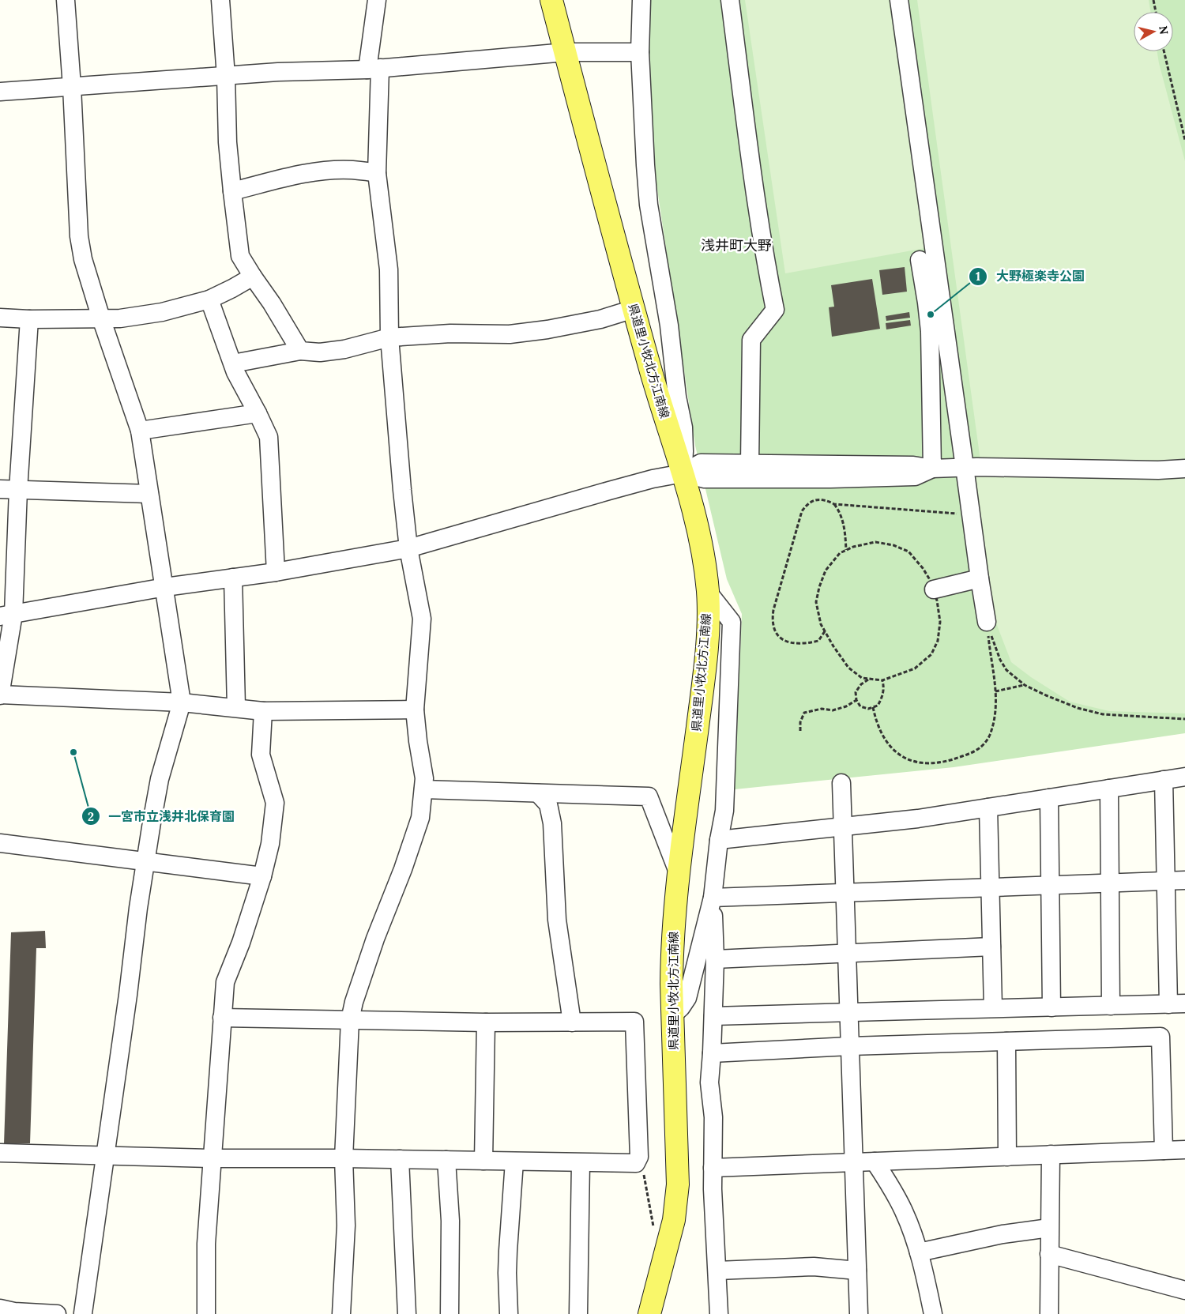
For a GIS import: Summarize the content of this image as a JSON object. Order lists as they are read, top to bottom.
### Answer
{
  "streets": {
    "main road": ["県道里小牧北方江南線"]
  },
  "districts": ["浅井町大野"],
  "places": ["大野極楽寺公園", "一宮市立浅井北保育園"],
  "north": "right"
}
